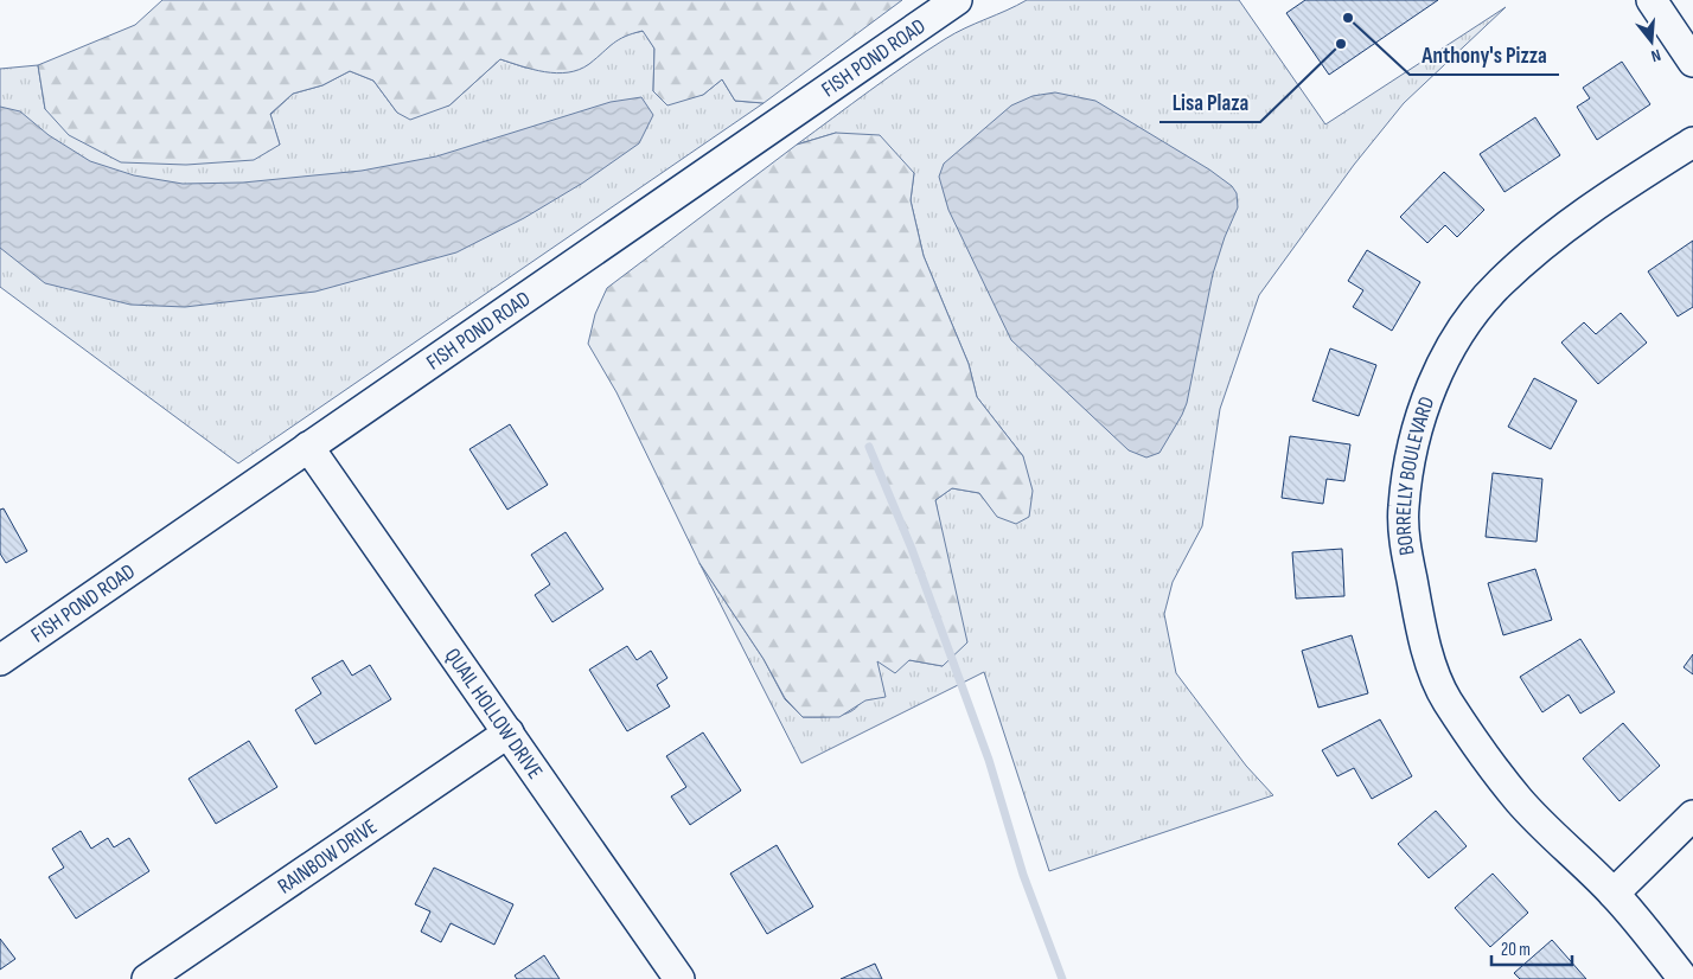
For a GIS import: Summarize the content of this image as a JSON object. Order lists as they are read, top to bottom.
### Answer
{
  "streets": {
    "street": [
      "FISH POND ROAD",
      "BORRELLY BOULEVARD",
      "QUAIL HOLLOW DRIVE",
      "RAINBOW DRIVE"
    ]
  },
  "crossings": [
    ["FISH POND ROAD", "QUAIL HOLLOW DRIVE"],
    ["QUAIL HOLLOW DRIVE", "RAINBOW DRIVE"]
  ],
  "places": ["Anthony's Pizza", "Lisa Plaza"],
  "scale_bar": "20 m",
  "north": "bottom"
}
